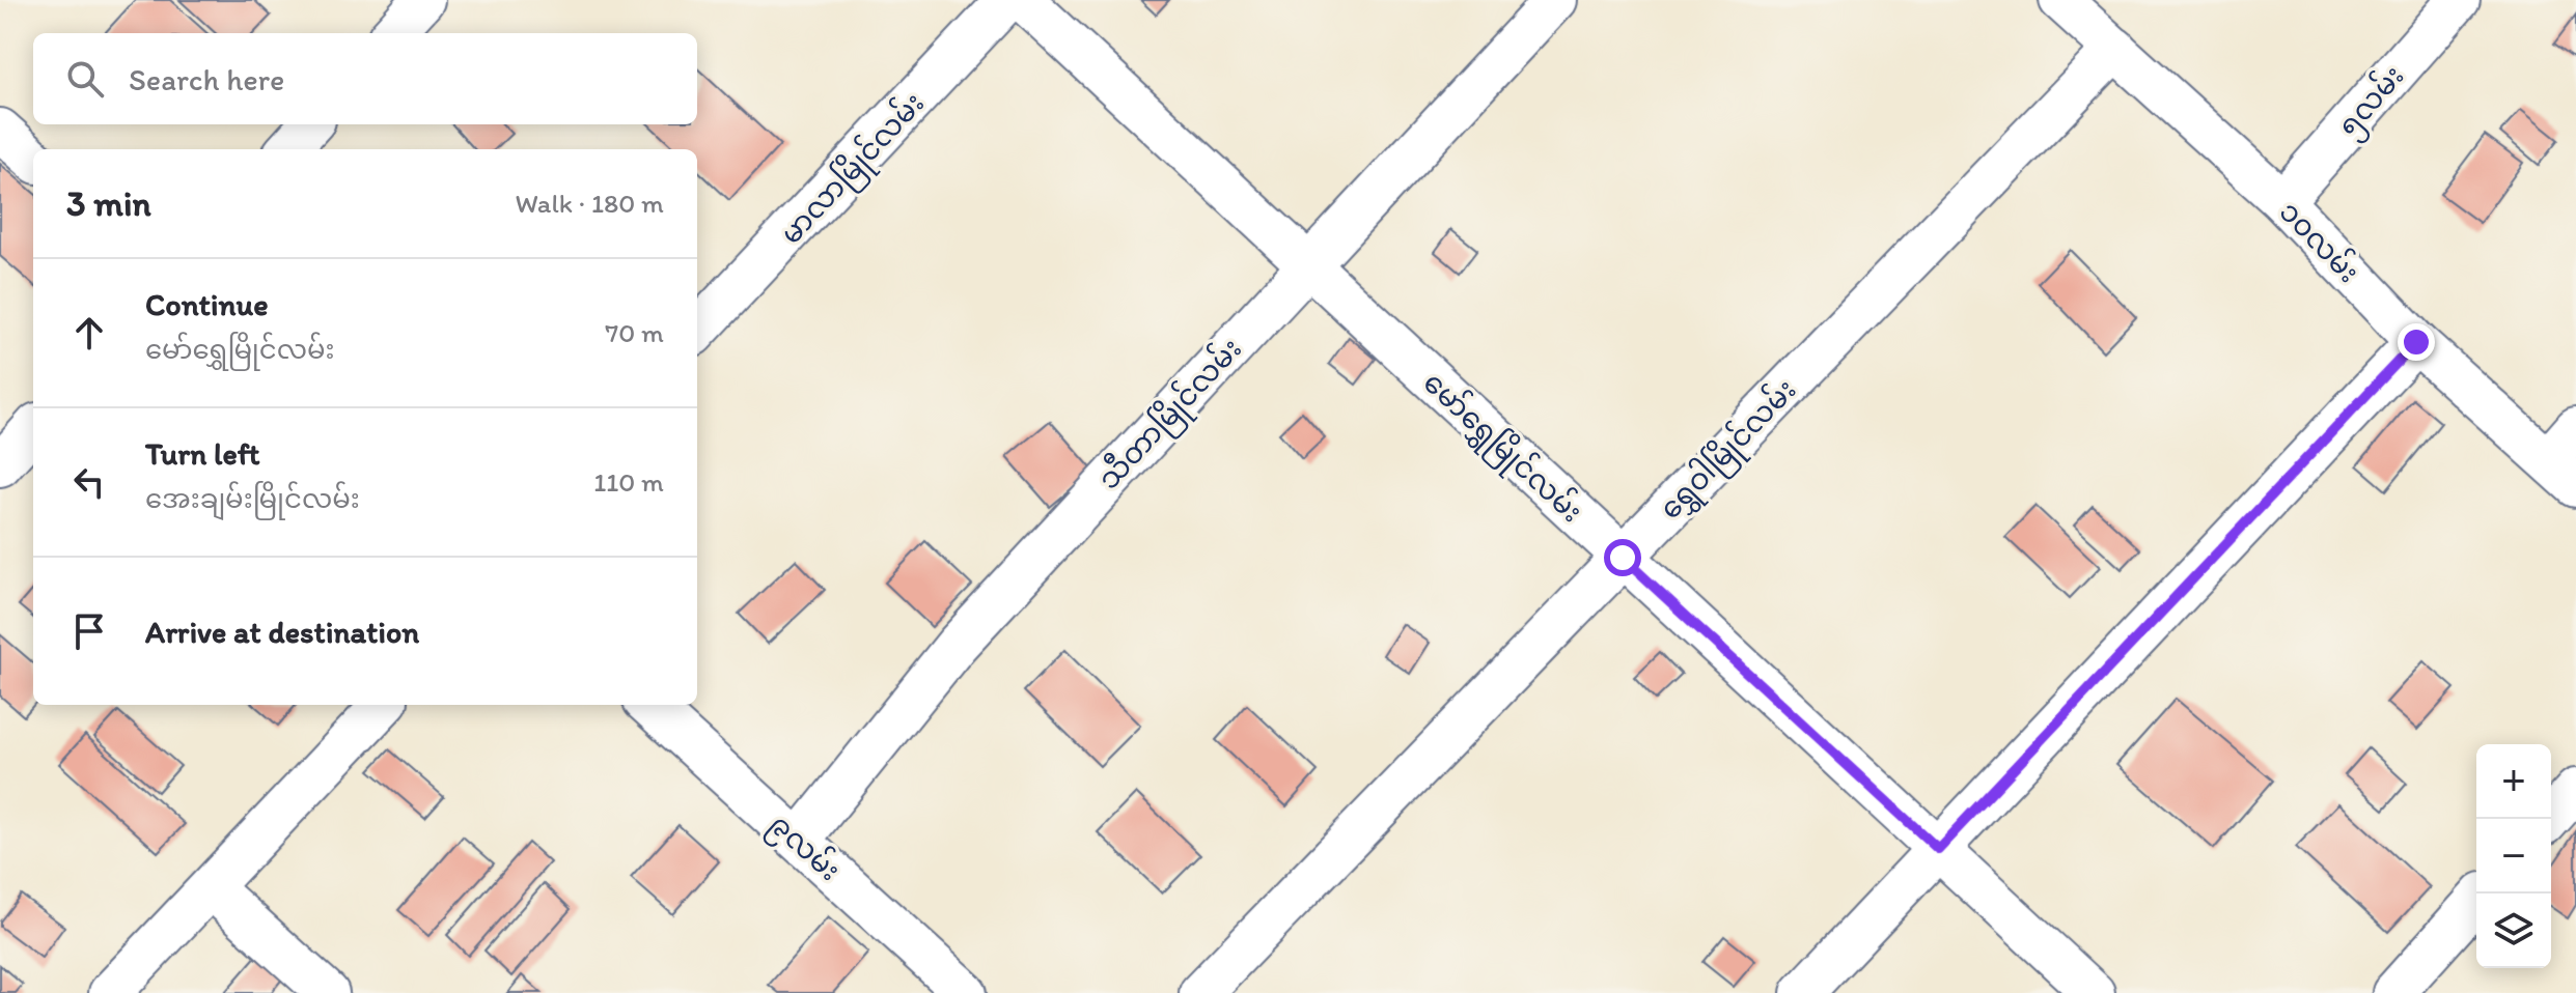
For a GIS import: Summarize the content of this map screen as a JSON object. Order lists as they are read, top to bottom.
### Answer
{
  "streets": {
    "street": [
      "၅လမ်း",
      "မာလာမြိုင်လမ်း",
      "၁၀လမ်း",
      "သီတာမြိုင်လမ်း",
      "မော်ရွှေမြိုင်လမ်း",
      "ရွှေဝါမြိုင်လမ်း",
      "၉လမ်း"
    ]
  },
  "crossings": [
    ["၅လမ်း", "၁၀လမ်း"],
    ["၁၀လမ်း", "ရွှေဝါမြိုင်လမ်း"],
    ["သီတာမြိုင်လမ်း", "မော်ရွှေမြိုင်လမ်း"],
    ["သီတာမြိုင်လမ်း", "၉လမ်း"],
    ["မော်ရွှေမြိုင်လမ်း", "ရွှေဝါမြိုင်လမ်း"]
  ],
  "page": {
    "search": "Search here",
    "heading": ["3 min", "Walk · 180 m"],
    "list": [
      ["Continue", "မော်ရွှေမြိုင်လမ်း", "70 m"],
      ["Turn left", "အေးချမ်းမြိုင်လမ်း", "110 m"],
      "Arrive at destination"
    ],
    "map_buttons": ["+", "−"]
  }
}
